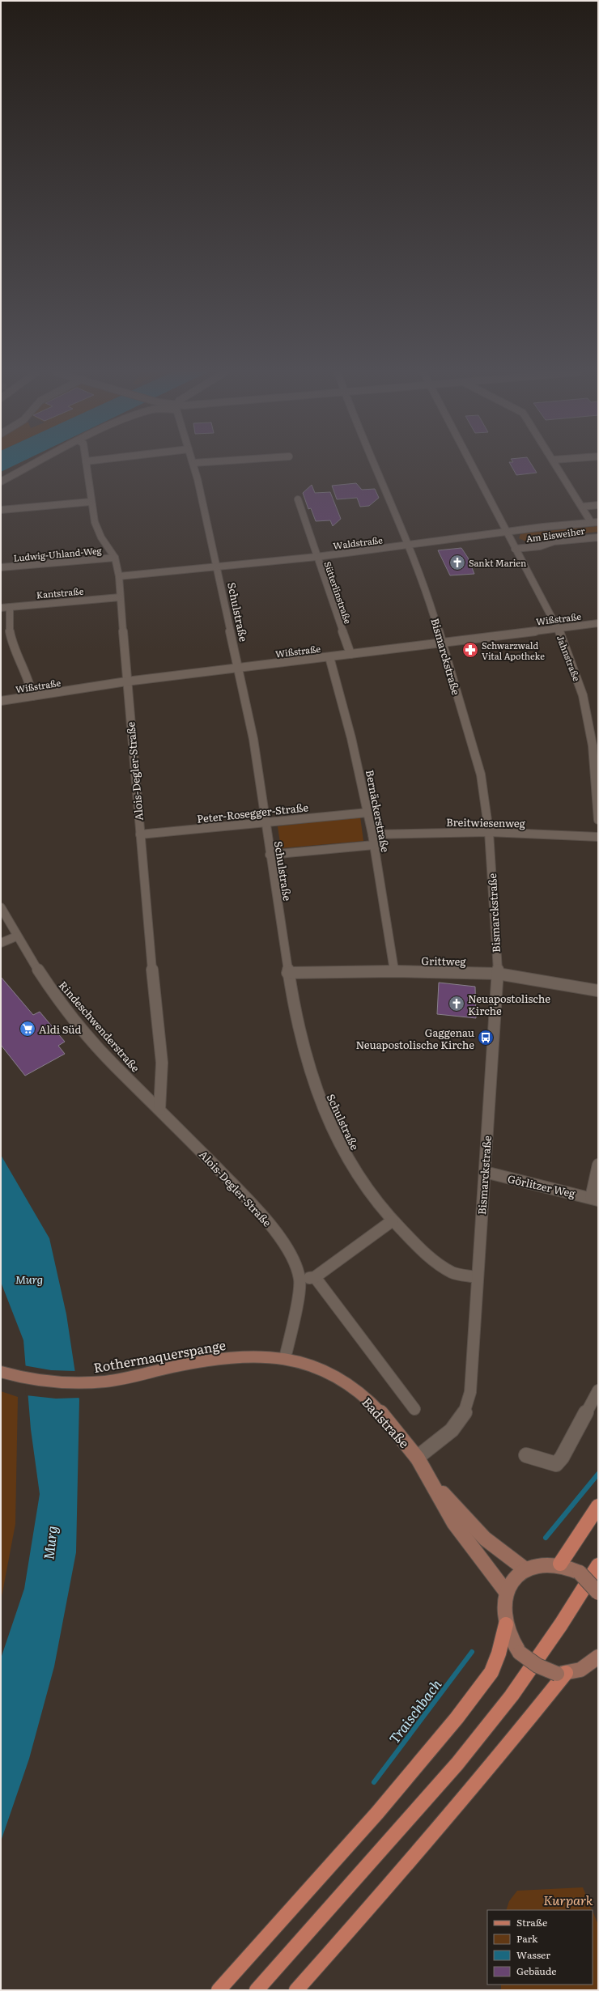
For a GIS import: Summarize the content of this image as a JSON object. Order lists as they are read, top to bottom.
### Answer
{
  "streets": {
    "street": [
      "Am Eisweiher",
      "Waldstraße",
      "Ludwig-Uhland-Weg",
      "Kantstraße",
      "Sütterlinstraße",
      "Schulstraße",
      "Wißstraße",
      "Bismarckstraße",
      "Jahnstraße",
      "Alois-Degler-Straße",
      "Bernäckerstraße",
      "Peter-Rosegger-Straße",
      "Breitwiesenweg",
      "Grittweg",
      "Rindeschwenderstraße",
      "Görlitzer Weg",
      "Rothermaquerspange",
      "Badstraße"
    ]
  },
  "crossings": [
    ["Am Eisweiher", "Jahnstraße"],
    ["Waldstraße", "Sütterlinstraße"],
    ["Waldstraße", "Schulstraße"],
    ["Waldstraße", "Bismarckstraße"],
    ["Waldstraße", "Jahnstraße"],
    ["Waldstraße", "Alois-Degler-Straße"],
    ["Ludwig-Uhland-Weg", "Alois-Degler-Straße"],
    ["Kantstraße", "Alois-Degler-Straße"],
    ["Sütterlinstraße", "Wißstraße"],
    ["Schulstraße", "Wißstraße"],
    ["Schulstraße", "Bismarckstraße"],
    ["Schulstraße", "Peter-Rosegger-Straße"],
    ["Schulstraße", "Grittweg"],
    ["Wißstraße", "Bismarckstraße"],
    ["Wißstraße", "Jahnstraße"],
    ["Wißstraße", "Alois-Degler-Straße"],
    ["Wißstraße", "Bernäckerstraße"],
    ["Bismarckstraße", "Breitwiesenweg"],
    ["Bismarckstraße", "Grittweg"],
    ["Bismarckstraße", "Görlitzer Weg"],
    ["Bismarckstraße", "Badstraße"],
    ["Alois-Degler-Straße", "Peter-Rosegger-Straße"],
    ["Alois-Degler-Straße", "Rindeschwenderstraße"],
    ["Bernäckerstraße", "Peter-Rosegger-Straße"],
    ["Bernäckerstraße", "Breitwiesenweg"],
    ["Bernäckerstraße", "Grittweg"],
    ["Rothermaquerspange", "Badstraße"]
  ],
  "water": ["Murg", "Traischbach"],
  "parks": ["Kurpark"],
  "places": {
    "church": ["Sankt Marien", "Neuapostolische Kirche"],
    "pharmacy": ["Schwarzwald Vital Apotheke"],
    "supermarket": ["Aldi Süd"],
    "bus stop": ["Gaggenau Neuapostolische Kirche"]
  },
  "legend": [
    "Straße",
    "Park",
    "Wasser",
    "Gebäude"
  ]
}
